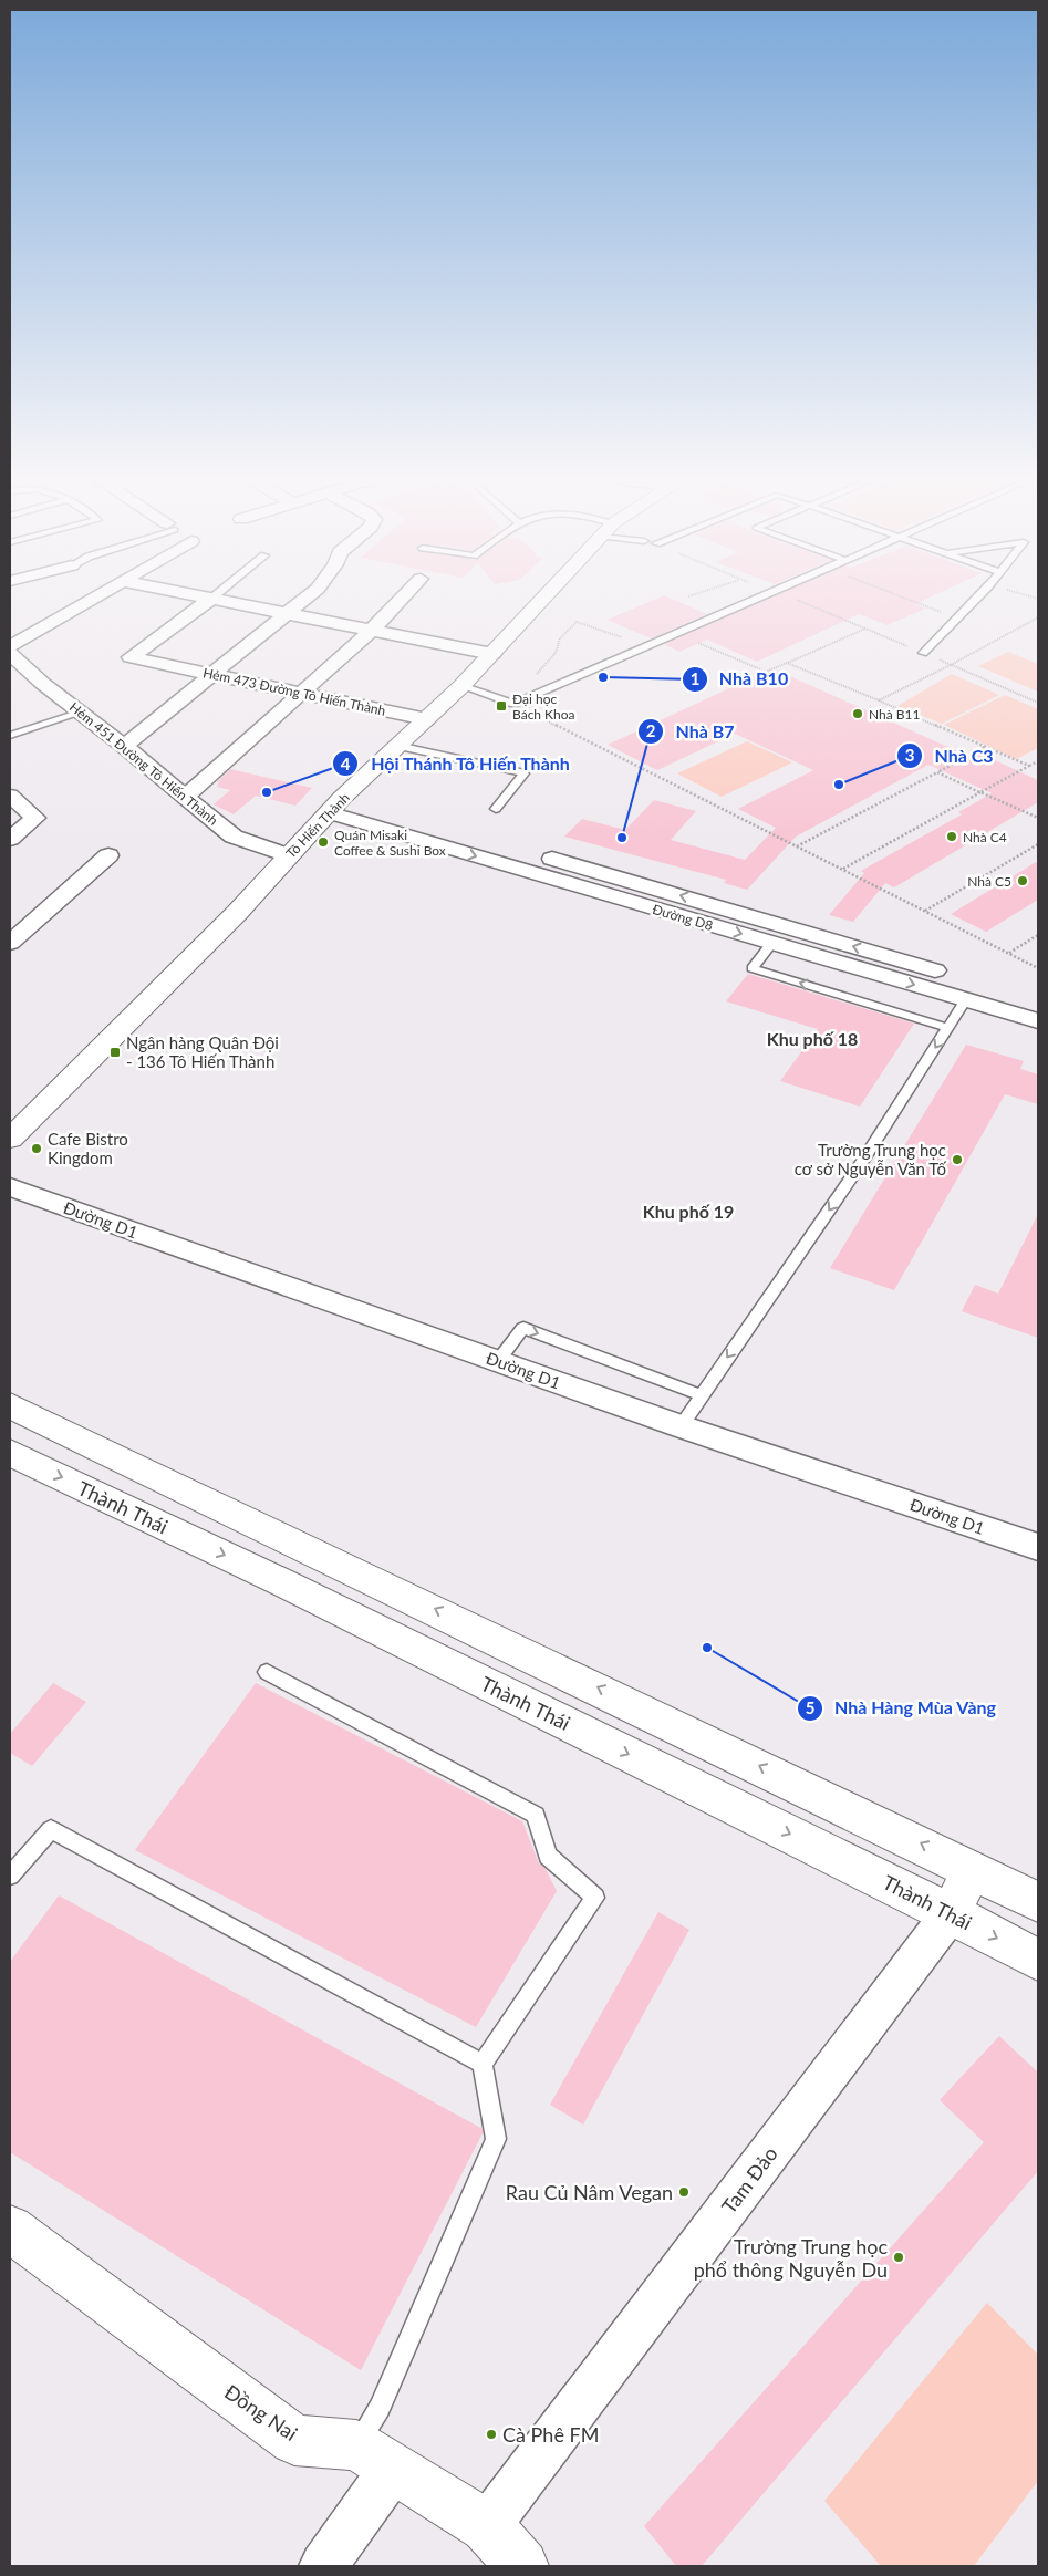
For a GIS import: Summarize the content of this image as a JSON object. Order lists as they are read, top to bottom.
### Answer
{
  "streets": {
    "main road": ["Tô Hiến Thành", "Thành Thái", "Đồng Nai"],
    "street": [
      "Hẻm 473 Đường Tô Hiến Thành",
      "Hẻm 451 Đường Tô Hiến Thành",
      "Đường D8",
      "Đường D1",
      "Tam Đảo"
    ]
  },
  "crossings": [
    ["Hẻm 473 Đường Tô Hiến Thành", "Tô Hiến Thành"],
    ["Hẻm 451 Đường Tô Hiến Thành", "Tô Hiến Thành"],
    ["Tô Hiến Thành", "Đường D8"],
    ["Thành Thái", "Tam Đảo"],
    ["Tam Đảo", "Đồng Nai"]
  ],
  "districts": ["Khu phố 18", "Khu phố 19"],
  "places": {
    "other": [
      "Nhà B10",
      "Nhà B11",
      "Nhà C3",
      "Hội Thánh Tô Hiến Thành",
      "Nhà C4",
      "Nhà B7",
      "Quán Misaki Coffee & Sushi Box",
      "Nhà C5",
      "Cafe Bistro Kingdom",
      "Trường Trung học cơ sở Nguyễn Văn Tố",
      "Nhà Hàng Mùa Vàng",
      "Rau Củ Nâm Vegan",
      "Trường Trung học phổ thông Nguyễn Du",
      "Cà Phê FM"
    ],
    "transit": ["Đại học Bách Khoa", "Ngân hàng Quân Đội - 136 Tô Hiến Thành"]
  }
}
